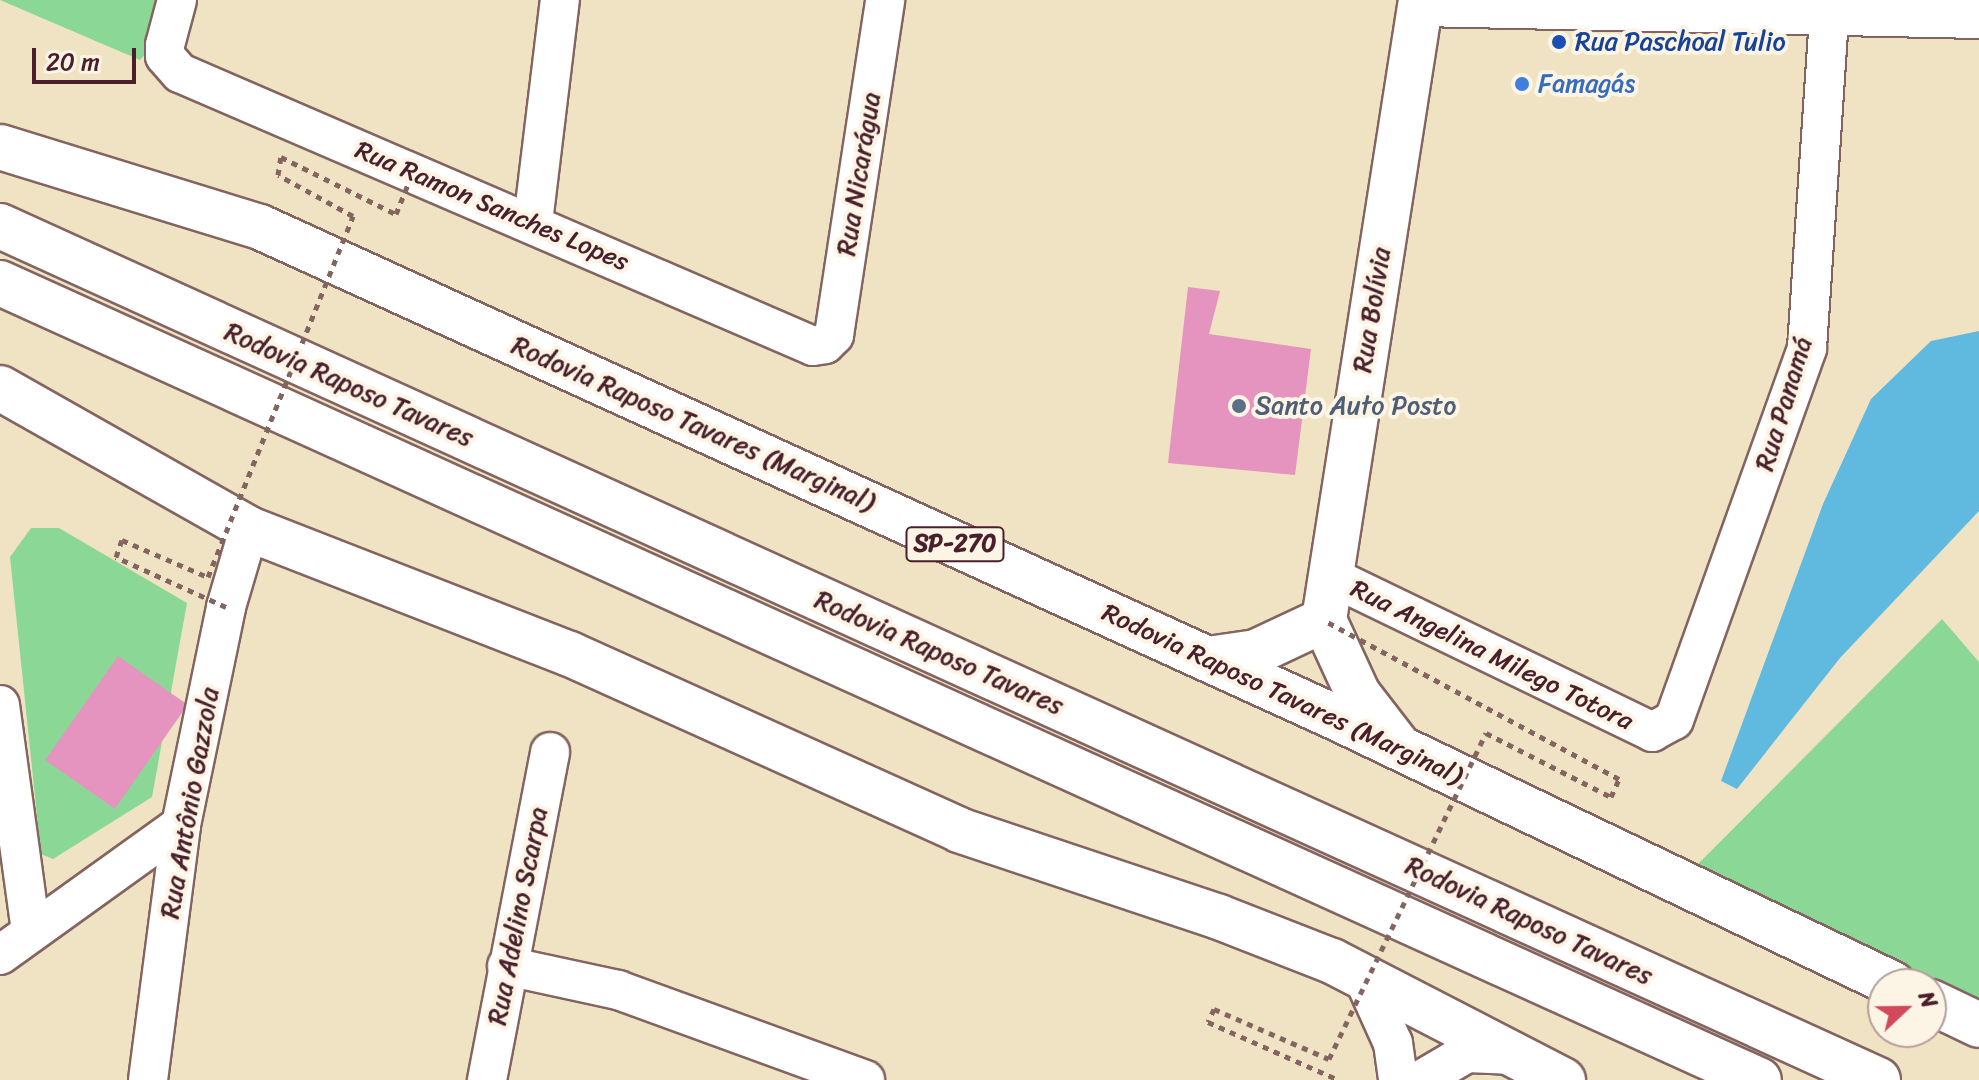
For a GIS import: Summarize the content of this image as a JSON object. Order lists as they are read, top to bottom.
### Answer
{
  "streets": {
    "main road": [
      "Rua Bolívia",
      "Rodovia Raposo Tavares",
      "Rodovia Raposo Tavares (Marginal)",
      "SP-270"
    ],
    "street": [
      "Rua Nicarágua",
      "Rua Ramon Sanches Lopes",
      "Rua Panamá",
      "Rua Angelina Milego Totora",
      "Rua Antônio Gazzola",
      "Rua Adelino Scarpa"
    ]
  },
  "crossings": [
    ["Rua Nicarágua", "Rua Ramon Sanches Lopes"],
    ["Rua Bolívia", "Rua Angelina Milego Totora"],
    ["Rua Panamá", "Rua Angelina Milego Totora"]
  ],
  "places": ["Rua Paschoal Tulio", "Famagás", "Santo Auto Posto"],
  "scale_bar": "20 m",
  "north": "right"
}
